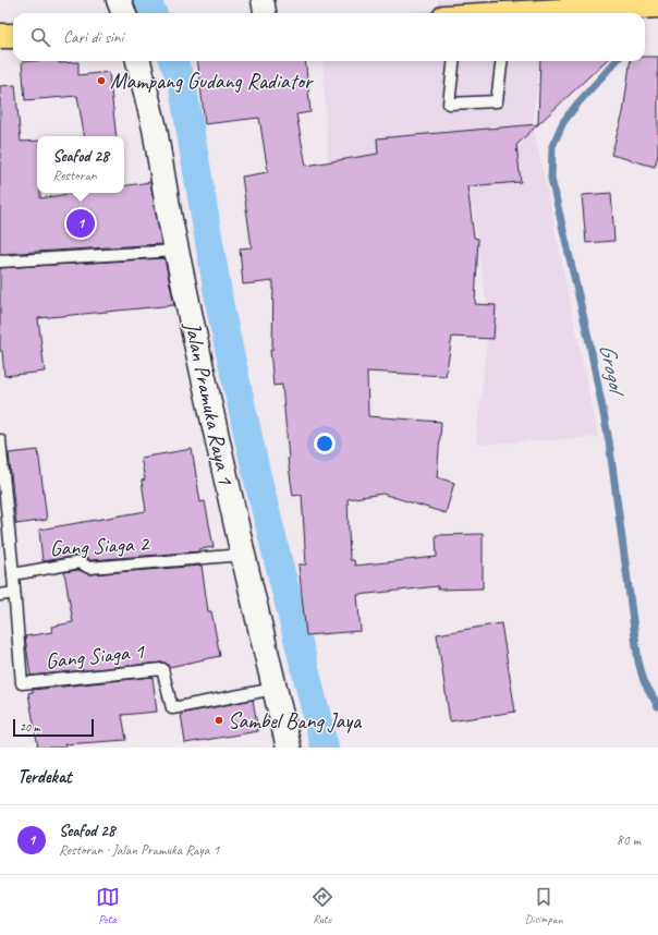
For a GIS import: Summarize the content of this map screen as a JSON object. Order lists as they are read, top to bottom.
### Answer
{
  "streets": {
    "main road": ["Jalan Pramuka Raya 1"],
    "lane": ["Gang Siaga 2", "Gang Siaga 1"]
  },
  "crossings": [
    ["Jalan Pramuka Raya 1", "Gang Siaga 2"],
    ["Jalan Pramuka Raya 1", "Gang Siaga 1"],
    ["Gang Siaga 2", "Gang Siaga 1"]
  ],
  "water": ["Grogol"],
  "places": ["Mampang Gudang Radiator", "Sambel Bang Jaya"],
  "scale_bar": "20 m",
  "page": {
    "search": "Cari di sini",
    "popup": ["Seafod 28", "Restoran"],
    "pins": "1",
    "scale": "20 m",
    "heading": "Terdekat",
    "list": [
      {
        "mark": "1",
        "name": "Seafod 28",
        "note": "Restoran · Jalan Pramuka Raya 1",
        "value": "80 m"
      }
    ],
    "nav": ["Peta", "Rute", "Disimpan"]
  }
}
